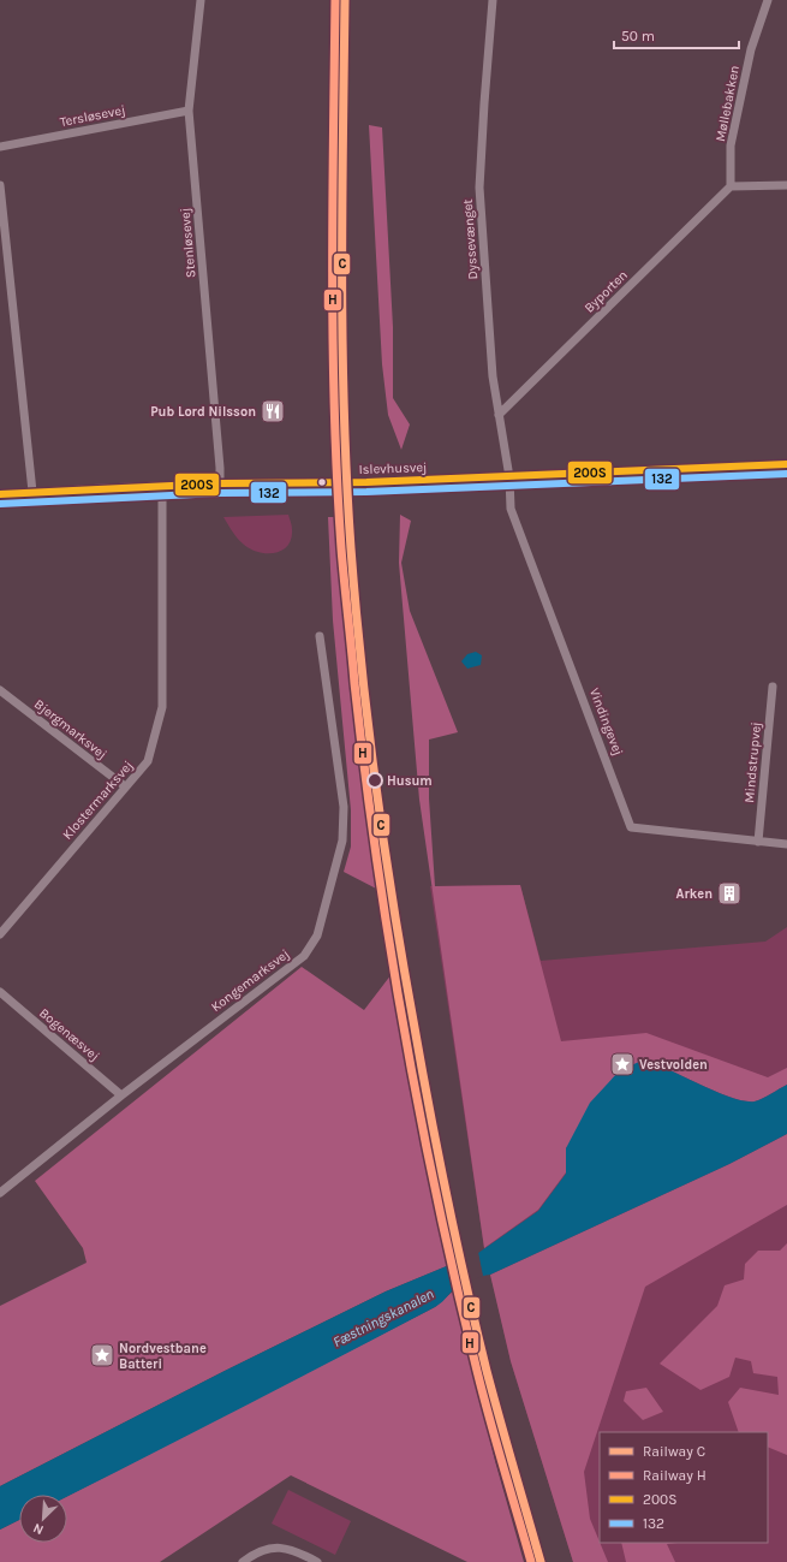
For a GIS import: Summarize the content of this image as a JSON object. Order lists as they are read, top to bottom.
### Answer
{
  "streets": {
    "street": [
      "Møllebakken",
      "Tersløsevej",
      "Dyssevænget",
      "Stenløsevej",
      "Byporten",
      "Islevhusvej",
      "Vindingevej",
      "Bjergmarksvej",
      "Mindstrupvej",
      "Klostermarksvej",
      "Kongemarksvej",
      "Bogenæsvej"
    ]
  },
  "crossings": [
    ["Møllebakken", "Byporten"],
    ["Tersløsevej", "Stenløsevej"],
    ["Dyssevænget", "Byporten"],
    ["Dyssevænget", "Islevhusvej"],
    ["Dyssevænget", "Vindingevej"],
    ["Stenløsevej", "Islevhusvej"],
    ["Islevhusvej", "Vindingevej"],
    ["Islevhusvej", "Klostermarksvej"],
    ["Vindingevej", "Mindstrupvej"],
    ["Bjergmarksvej", "Klostermarksvej"],
    ["Kongemarksvej", "Bogenæsvej"]
  ],
  "water": ["Fæstningskanalen"],
  "places": {
    "restaurant": ["Pub Lord Nilsson"],
    "other": ["Husum"],
    "building": ["Arken"],
    "place": ["Vestvolden", "Nordvestbane Batteri"]
  },
  "lines": [
    "rail line C",
    "rail line H",
    "transit line 200S",
    "transit line 132"
  ],
  "legend": [
    "Railway C",
    "Railway H",
    "200S",
    "132"
  ],
  "scale_bar": "50 m",
  "north": "bottom left"
}
